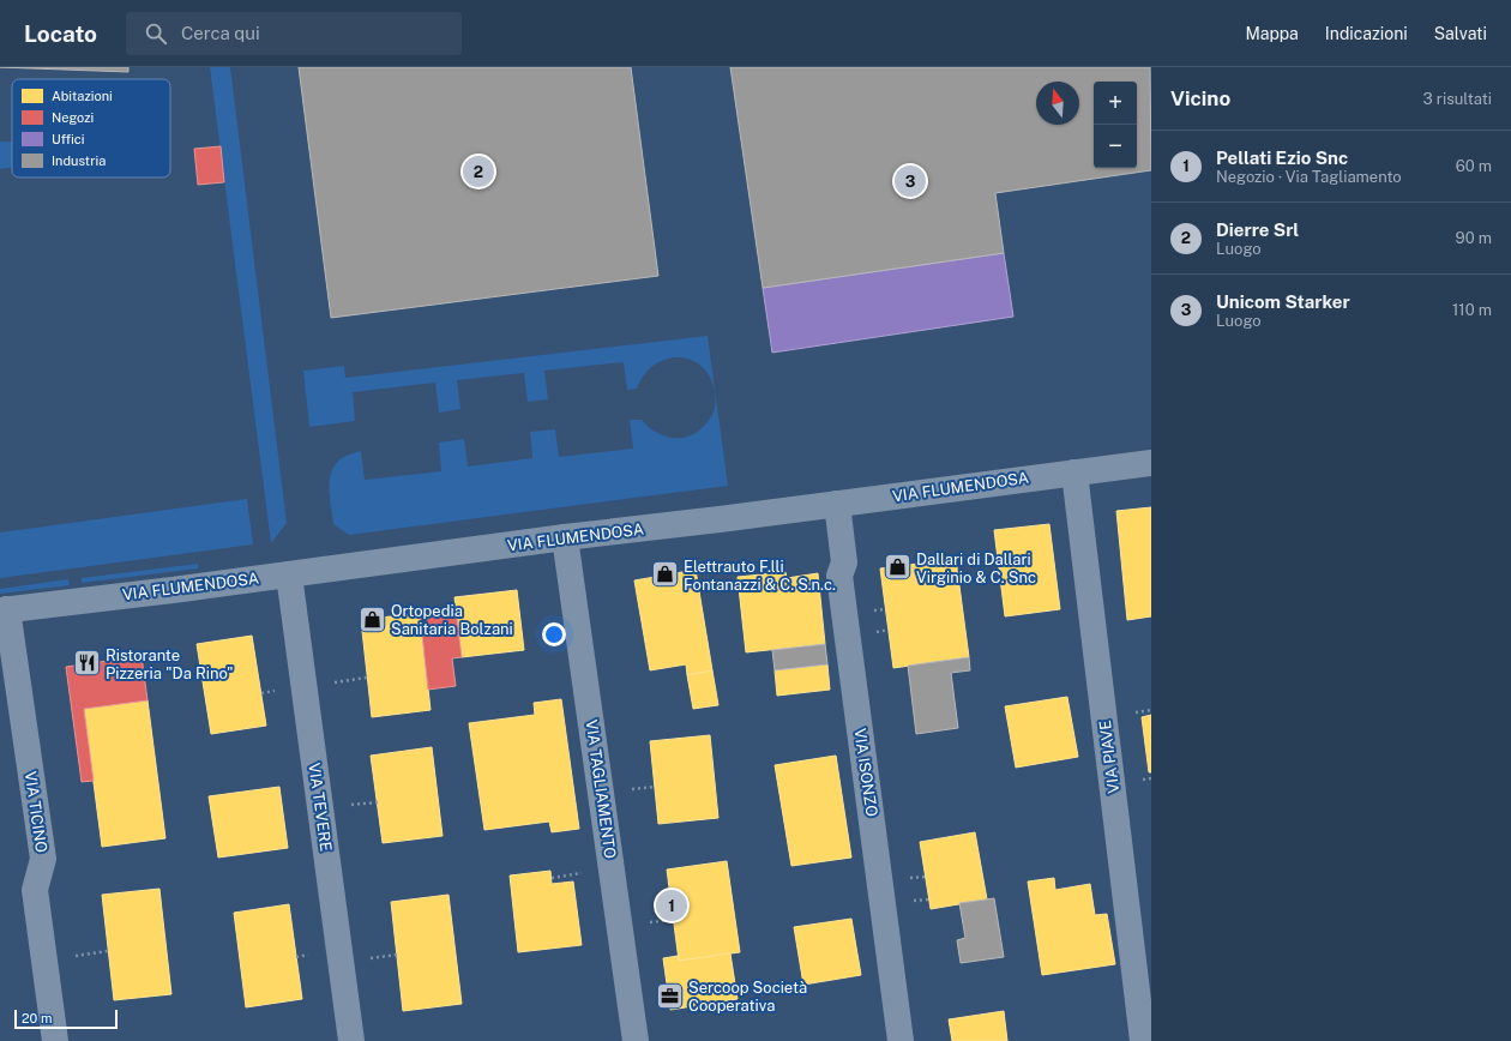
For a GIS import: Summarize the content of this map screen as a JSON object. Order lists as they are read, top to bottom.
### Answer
{
  "streets": {
    "street": [
      "VIA FLUMENDOSA",
      "VIA PIAVE",
      "VIA ISONZO",
      "VIA TAGLIAMENTO",
      "VIA TEVERE",
      "VIA TICINO"
    ]
  },
  "crossings": [
    ["VIA FLUMENDOSA", "VIA PIAVE"],
    ["VIA FLUMENDOSA", "VIA ISONZO"],
    ["VIA FLUMENDOSA", "VIA TAGLIAMENTO"],
    ["VIA FLUMENDOSA", "VIA TEVERE"],
    ["VIA FLUMENDOSA", "VIA TICINO"]
  ],
  "places": {
    "shop": ["Dallari di Dallari Virginio & C. Snc", "Elettrauto F.lli Fontanazzi & C. S.n.c.", "Ortopedia Sanitaria Bolzani"],
    "restaurant": ["Ristorante Pizzeria \"Da Rino\""],
    "office": ["Sercoop Società Cooperativa"]
  },
  "legend": [
    "Abitazioni",
    "Negozi",
    "Uffici",
    "Industria"
  ],
  "scale_bar": "20 m",
  "north": "top",
  "page": {
    "header": "Locato",
    "search": "Cerca qui",
    "nav": ["Mappa", "Indicazioni", "Salvati"],
    "heading": ["Vicino", "3 risultati"],
    "map_buttons": ["+", "−"],
    "list": [
      {
        "mark": "1",
        "name": "Pellati Ezio Snc",
        "note": "Negozio · Via Tagliamento",
        "value": "60 m"
      },
      {
        "mark": "2",
        "name": "Dierre Srl",
        "note": "Luogo",
        "value": "90 m"
      },
      {
        "mark": "3",
        "name": "Unicom Starker",
        "note": "Luogo",
        "value": "110 m"
      }
    ],
    "pins": ["2", "3", "1"],
    "scale": "20 m"
  }
}
